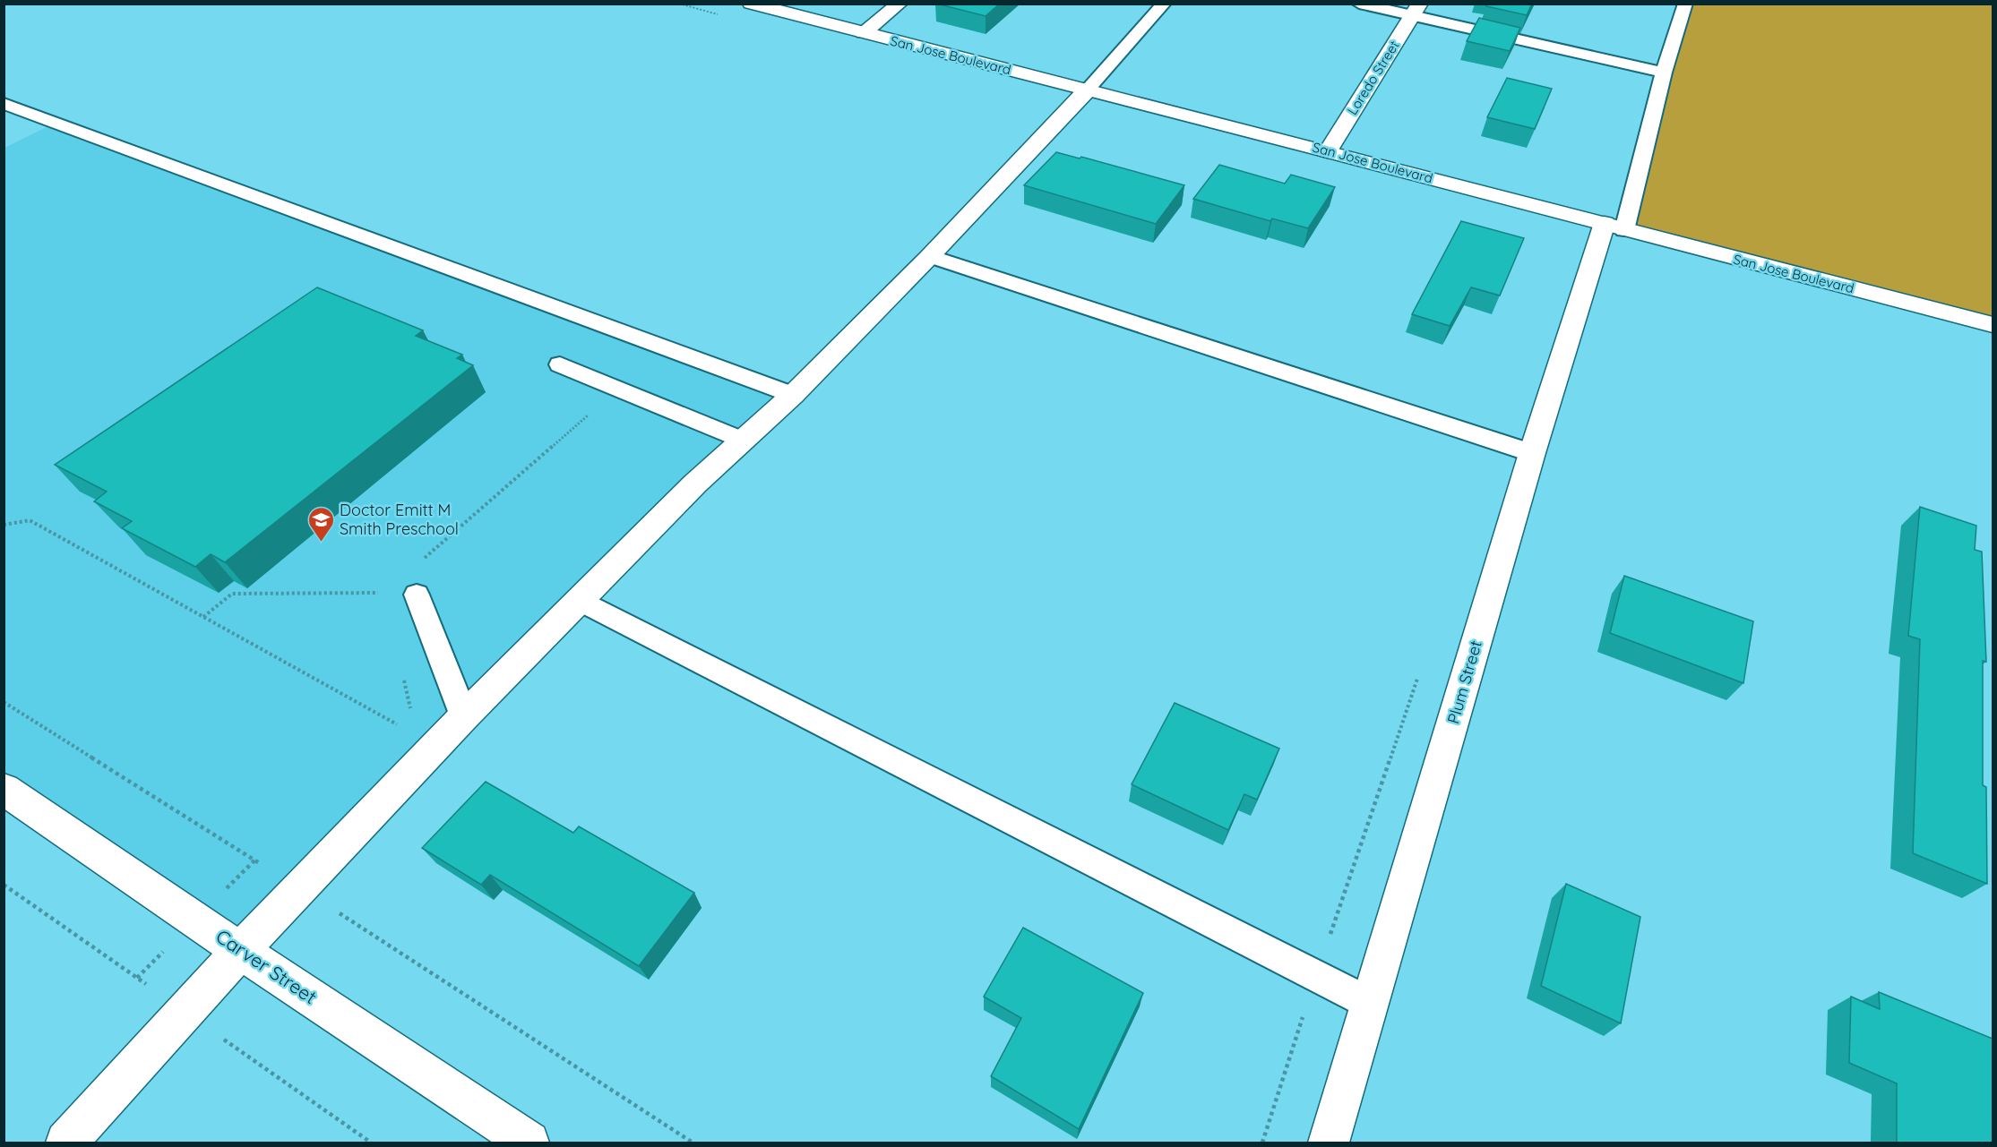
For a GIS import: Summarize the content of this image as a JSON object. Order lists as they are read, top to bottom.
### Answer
{
  "streets": {
    "street": [
      "San Jose Boulevard",
      "Loredo Street",
      "Plum Street",
      "Carver Street"
    ]
  },
  "crossings": [
    ["San Jose Boulevard", "Loredo Street"],
    ["San Jose Boulevard", "Plum Street"]
  ],
  "places": {
    "school or university": ["Doctor Emitt M Smith Preschool"]
  }
}
